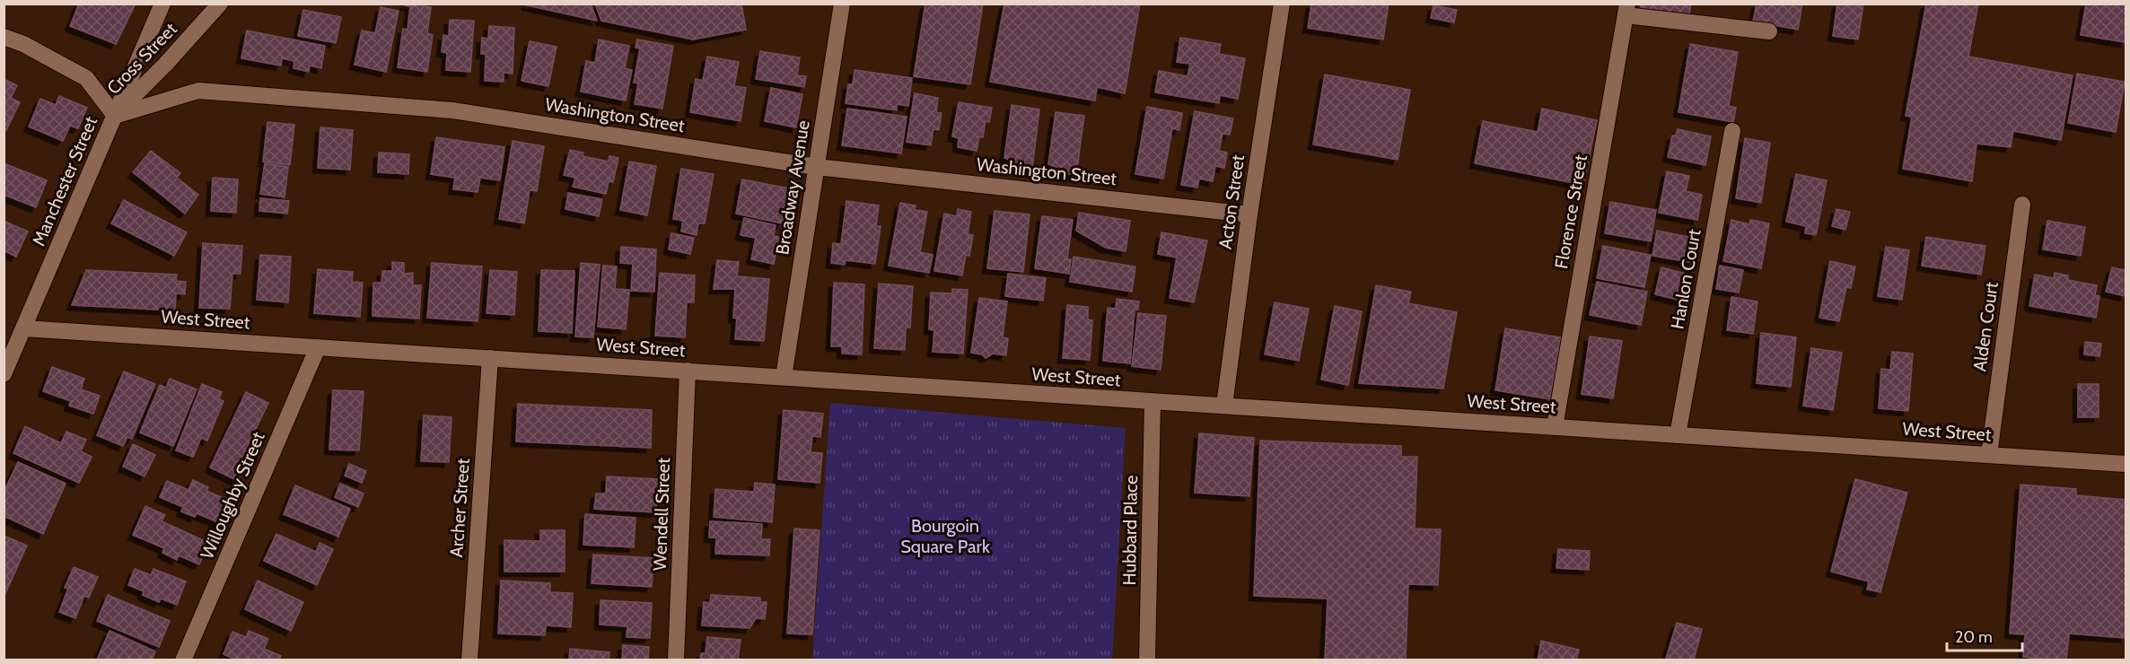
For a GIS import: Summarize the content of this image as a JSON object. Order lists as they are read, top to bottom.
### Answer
{
  "streets": {
    "street": [
      "Cross Street",
      "Washington Street",
      "Manchester Street",
      "Broadway Avenue",
      "Acton Street",
      "Florence Street",
      "Hanlon Court",
      "West Street",
      "Alden Court",
      "Willoughby Street",
      "Archer Street",
      "Wendell Street",
      "Hubbard Place"
    ]
  },
  "crossings": [
    ["Cross Street", "Washington Street"],
    ["Cross Street", "Manchester Street"],
    ["Washington Street", "Manchester Street"],
    ["Washington Street", "Broadway Avenue"],
    ["Washington Street", "Acton Street"],
    ["Manchester Street", "West Street"],
    ["Broadway Avenue", "West Street"],
    ["Acton Street", "West Street"],
    ["Florence Street", "West Street"],
    ["Hanlon Court", "West Street"],
    ["West Street", "Alden Court"],
    ["West Street", "Willoughby Street"],
    ["West Street", "Archer Street"],
    ["West Street", "Wendell Street"],
    ["West Street", "Hubbard Place"]
  ],
  "parks": ["Bourgoin Square Park"],
  "scale_bar": "20 m"
}
